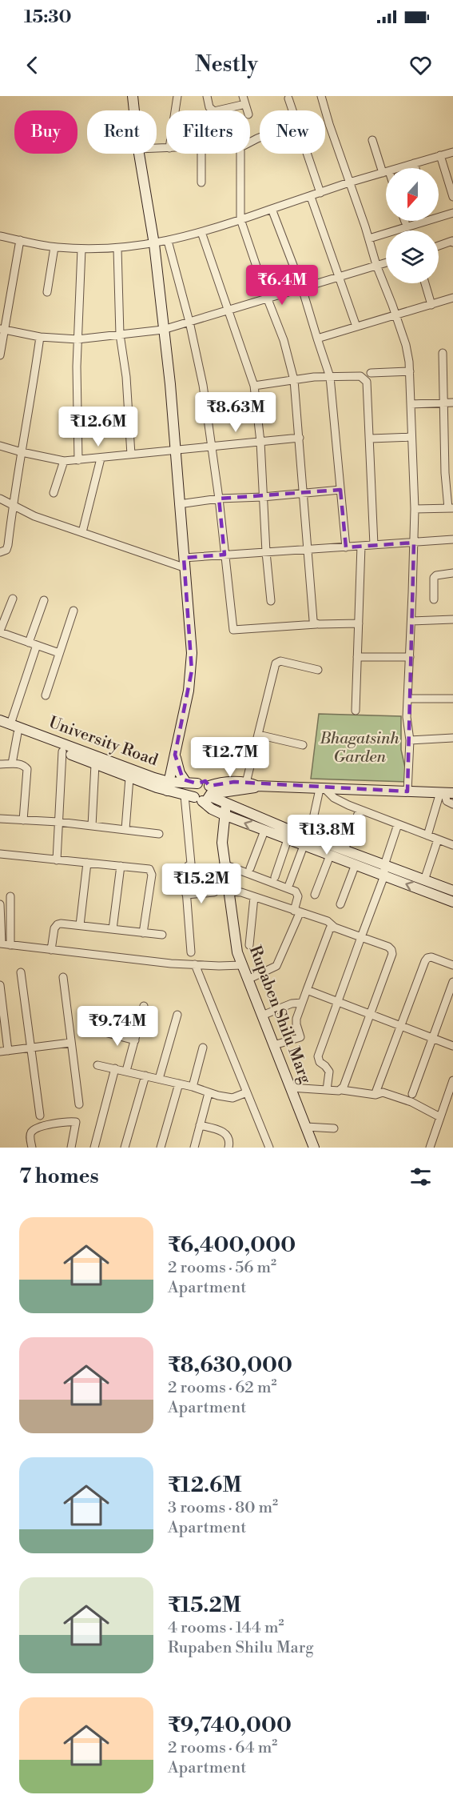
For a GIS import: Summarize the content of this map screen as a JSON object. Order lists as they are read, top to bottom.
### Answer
{
  "streets": {
    "street": ["University Road", "Rupaben Shilu Marg"]
  },
  "crossings": [
    ["University Road", "Rupaben Shilu Marg"]
  ],
  "parks": ["Bhagatsinh Garden"],
  "north": "bottom",
  "page": {
    "status": "15:30",
    "header": "Nestly",
    "chip": [
      "Buy",
      "Rent",
      "Filters",
      "New"
    ],
    "price": [
      "₹6.4M",
      "₹8.63M",
      "₹12.6M",
      "₹12.7M",
      "₹13.8M",
      "₹15.2M",
      "₹9.74M"
    ],
    "heading": "7 homes",
    "list": [
      {
        "name": "₹6,400,000",
        "note": "2 rooms · 56 m² · Apartment"
      },
      {
        "name": "₹8,630,000",
        "note": "2 rooms · 62 m² · Apartment"
      },
      {
        "name": "₹12.6M",
        "note": "3 rooms · 80 m² · Apartment"
      },
      {
        "name": "₹15.2M",
        "note": "4 rooms · 144 m² · Rupaben Shilu Marg"
      },
      {
        "name": "₹9,740,000",
        "note": "2 rooms · 64 m² · Apartment"
      }
    ]
  }
}
